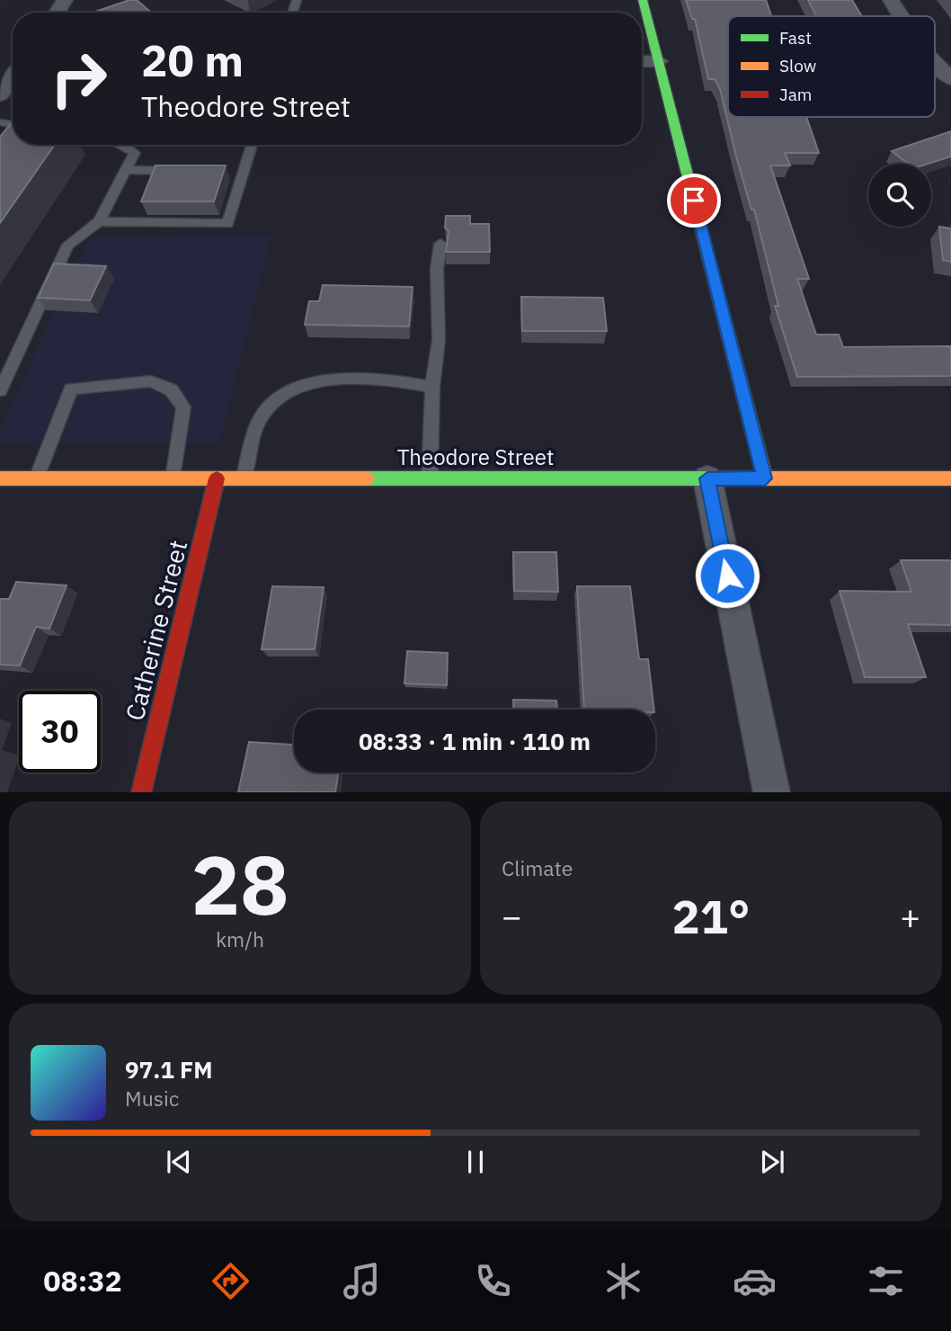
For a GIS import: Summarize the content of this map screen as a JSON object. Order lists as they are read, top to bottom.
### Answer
{
  "streets": {
    "street": ["Theodore Street", "Catherine Street"]
  },
  "crossings": [
    ["Theodore Street", "Catherine Street"]
  ],
  "legend": ["Fast", "Slow", "Jam"],
  "page": {
    "turn": ["20 m", "Theodore Street"],
    "limit": "30",
    "trip": "08:33 · 1 min · 110 m",
    "tile": [
      ["28", "km/h"],
      "Climate"
    ],
    "heat": ["−", "21°", "+"],
    "song": ["97.1 FM", "Music"],
    "tabs": "08:32"
  }
}
